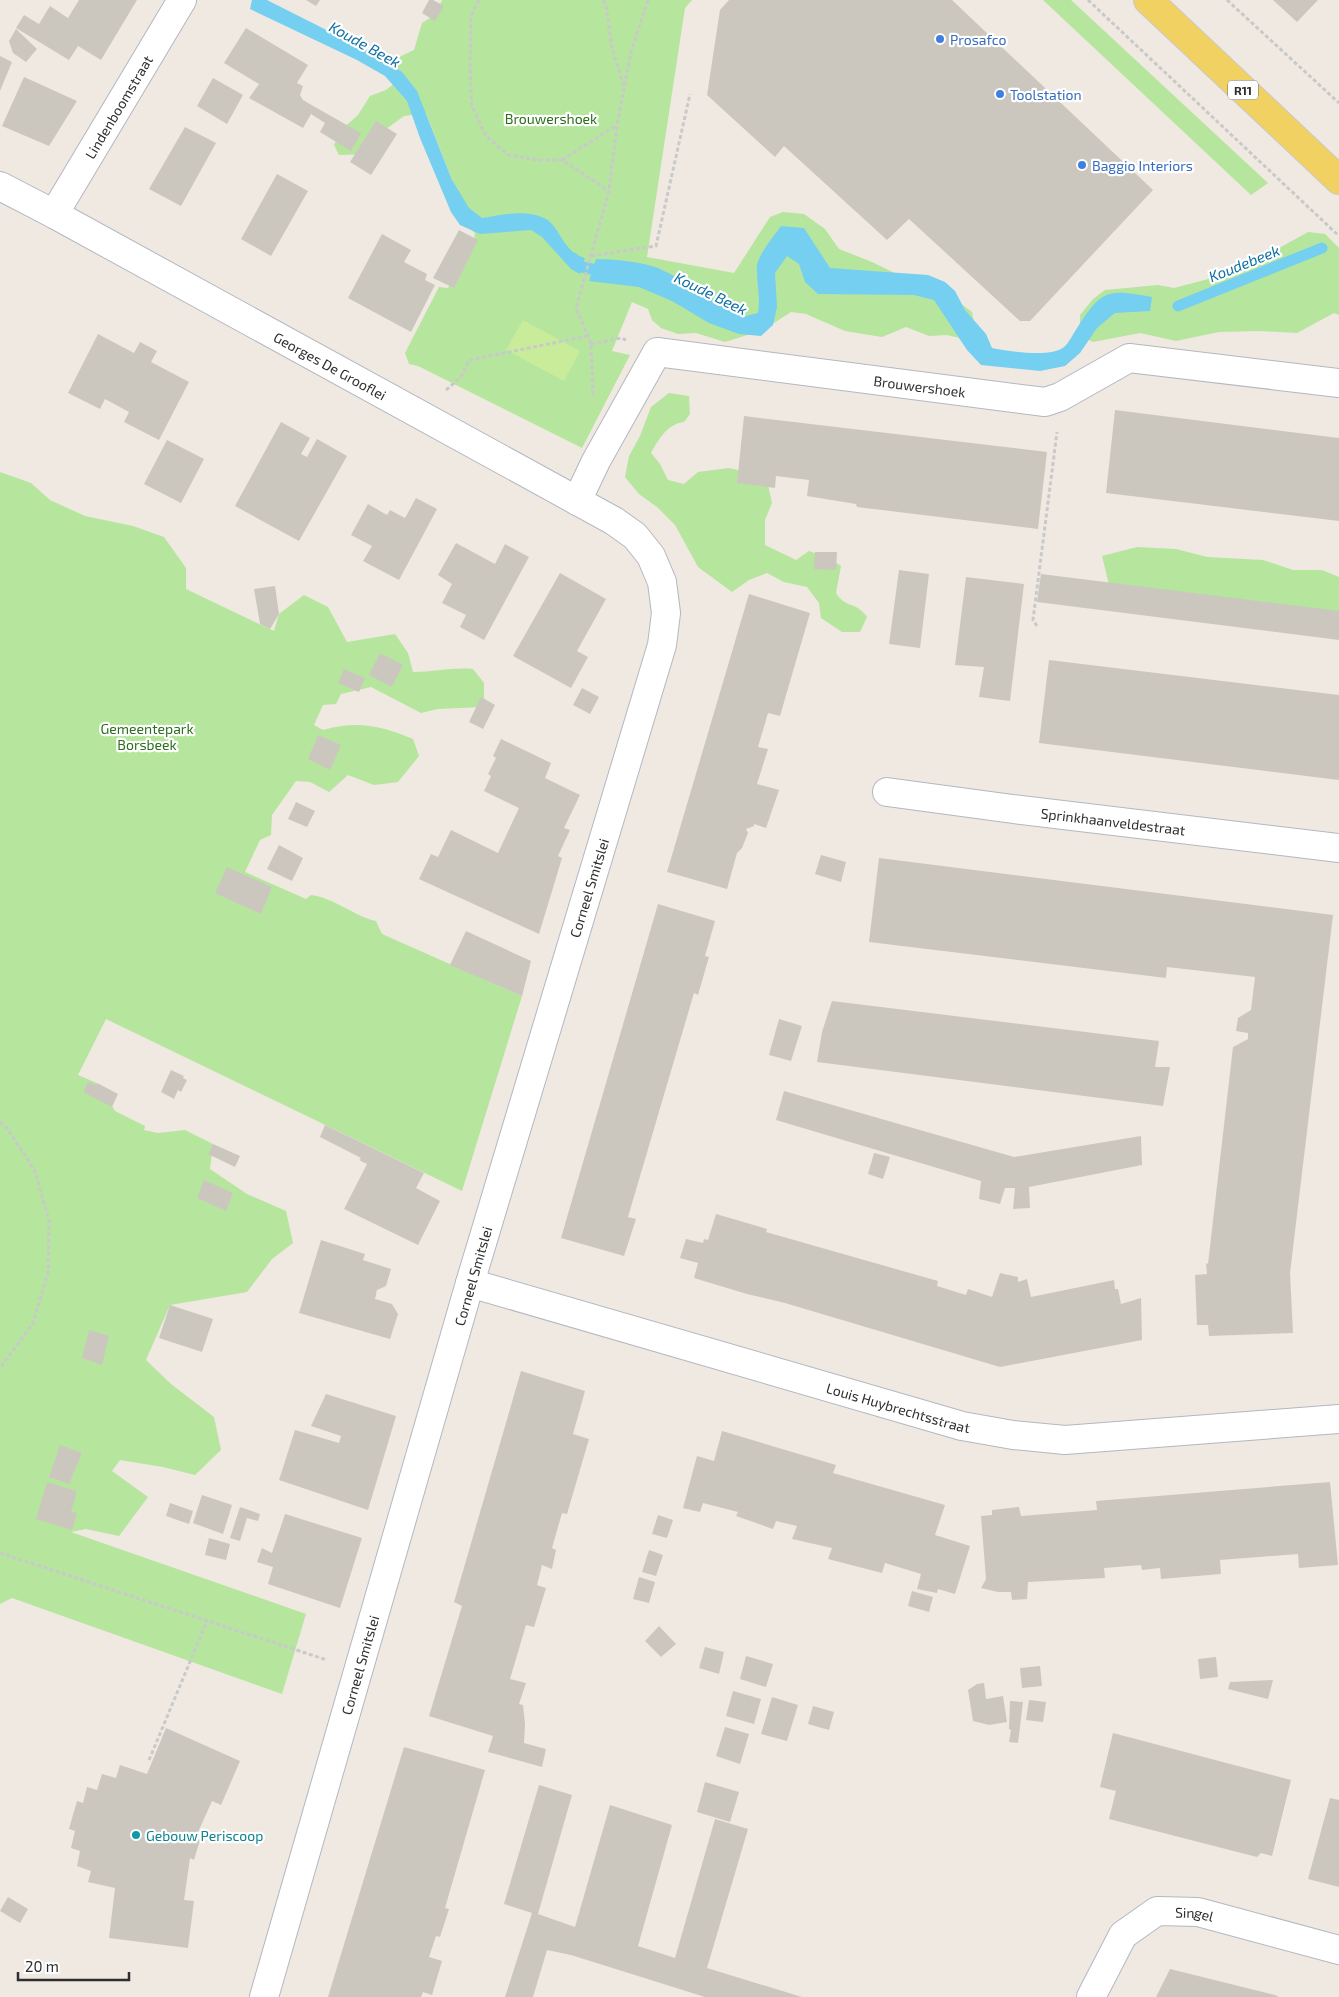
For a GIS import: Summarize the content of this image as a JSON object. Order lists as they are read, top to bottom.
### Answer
{
  "streets": {
    "main road": ["R11"],
    "street": [
      "Lindenboomstraat",
      "Georges De Grooflei",
      "Brouwershoek",
      "Sprinkhaanveldestraat",
      "Corneel Smitslei",
      "Louis Huybrechtsstraat",
      "Singel"
    ]
  },
  "crossings": [
    ["Lindenboomstraat", "Georges De Grooflei"],
    ["Georges De Grooflei", "Brouwershoek"],
    ["Georges De Grooflei", "Corneel Smitslei"],
    ["Corneel Smitslei", "Louis Huybrechtsstraat"]
  ],
  "water": ["Koude Beek", "Koudebeek"],
  "parks": ["Brouwershoek", "Gemeentepark Borsbeek"],
  "places": [
    "Prosafco",
    "Toolstation",
    "Baggio Interiors",
    "Gebouw Periscoop"
  ],
  "scale_bar": "20 m"
}
